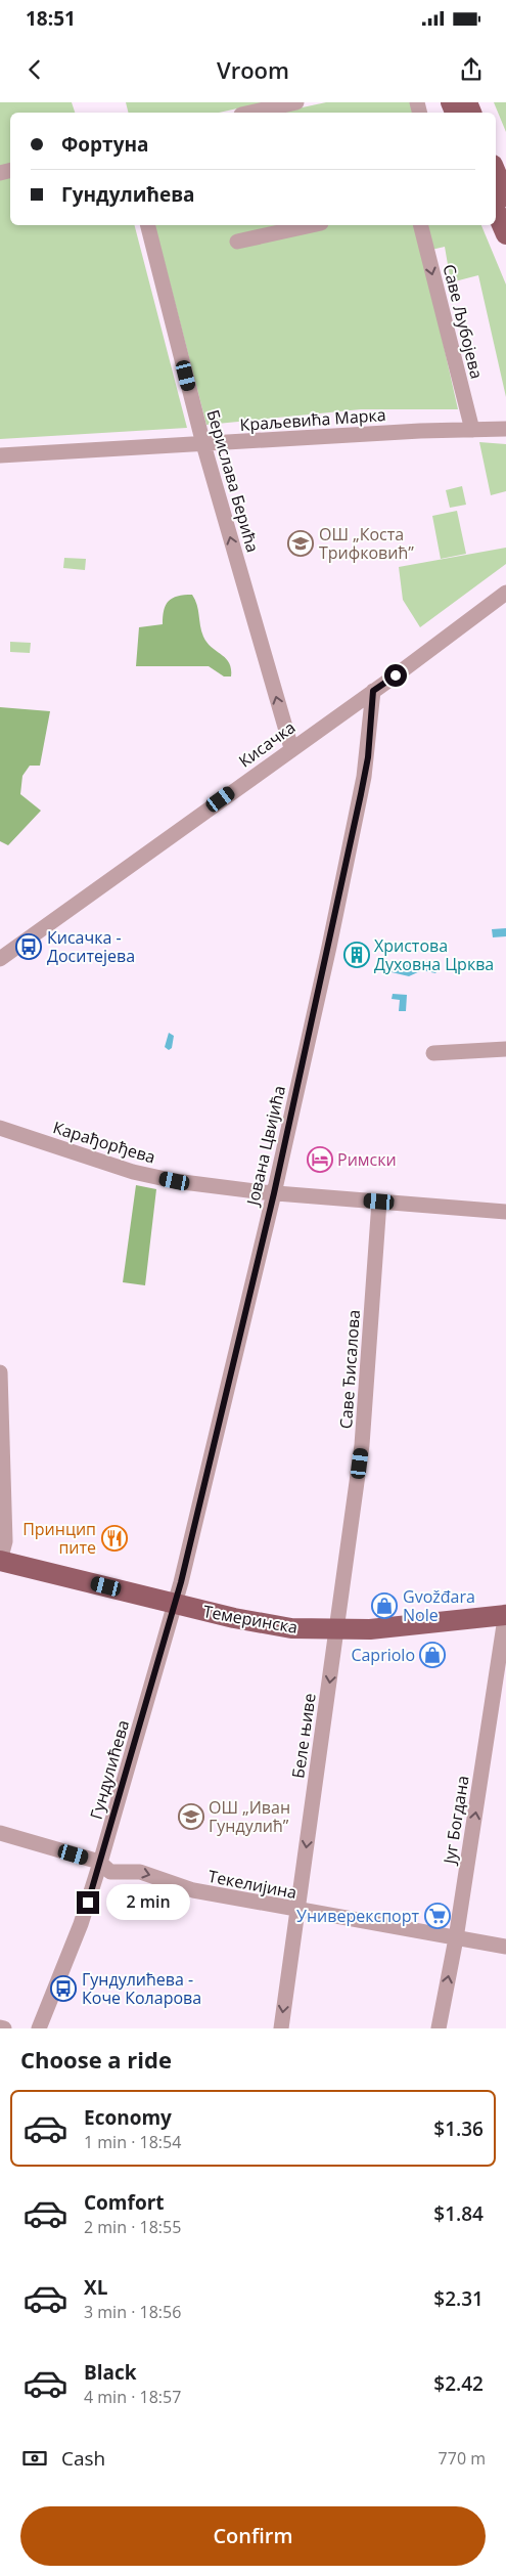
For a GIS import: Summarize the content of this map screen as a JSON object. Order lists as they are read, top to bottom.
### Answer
{
  "streets": {
    "main road": ["Темеринска"],
    "street": [
      "Саве Љубојева",
      "Краљевића Марка",
      "Берислава Берића",
      "Кисачка",
      "Карађорђева",
      "Јована Цвијића",
      "Саве Ђисалова",
      "Беле њиве",
      "Гундулићева",
      "Југ Богдана",
      "Текелијина"
    ]
  },
  "crossings": [
    ["Саве Љубојева", "Краљевића Марка"],
    ["Краљевића Марка", "Берислава Берића"],
    ["Берислава Берића", "Кисачка"],
    ["Кисачка", "Јована Цвијића"],
    ["Карађорђева", "Јована Цвијића"],
    ["Карађорђева", "Саве Ђисалова"],
    ["Јована Цвијића", "Темеринска"],
    ["Јована Цвијића", "Гундулићева"],
    ["Саве Ђисалова", "Темеринска"],
    ["Саве Ђисалова", "Беле њиве"],
    ["Темеринска", "Беле њиве"],
    ["Темеринска", "Гундулићева"],
    ["Темеринска", "Југ Богдана"],
    ["Беле њиве", "Текелијина"],
    ["Гундулићева", "Текелијина"],
    ["Југ Богдана", "Текелијина"]
  ],
  "one_way": [
    "Саве Љубојева",
    "Берислава Берића",
    "Беле њиве",
    "Југ Богдана",
    "Текелијина"
  ],
  "places": {
    "school or university": ["ОШ „Коста Трифковић”", "ОШ „Иван Гундулић”"],
    "bus stop": ["Кисачка - Доситејева", "Гундулићева - Коче Коларова"],
    "building": ["Христова Духовна Црква"],
    "hotel": ["Римски"],
    "restaurant": ["Принцип пите"],
    "shop": ["Gvožđara Nole", "Capriolo"],
    "supermarket": ["Универекспорт"]
  },
  "page": {
    "status": "18:51",
    "header": "Vroom",
    "banner": ["Фортуна", "Гундулићева"],
    "bubble": "2 min",
    "heading": "Choose a ride",
    "list": [
      {
        "name": "Economy",
        "note": "1 min · 18:54",
        "value": "$1.36"
      },
      {
        "name": "Comfort",
        "note": "2 min · 18:55",
        "value": "$1.84"
      },
      {
        "name": "XL",
        "note": "3 min · 18:56",
        "value": "$2.31"
      },
      {
        "name": "Black",
        "note": "4 min · 18:57",
        "value": "$2.42"
      }
    ],
    "pay": ["Cash", "770 m"],
    "buttons": "Confirm"
  }
}
